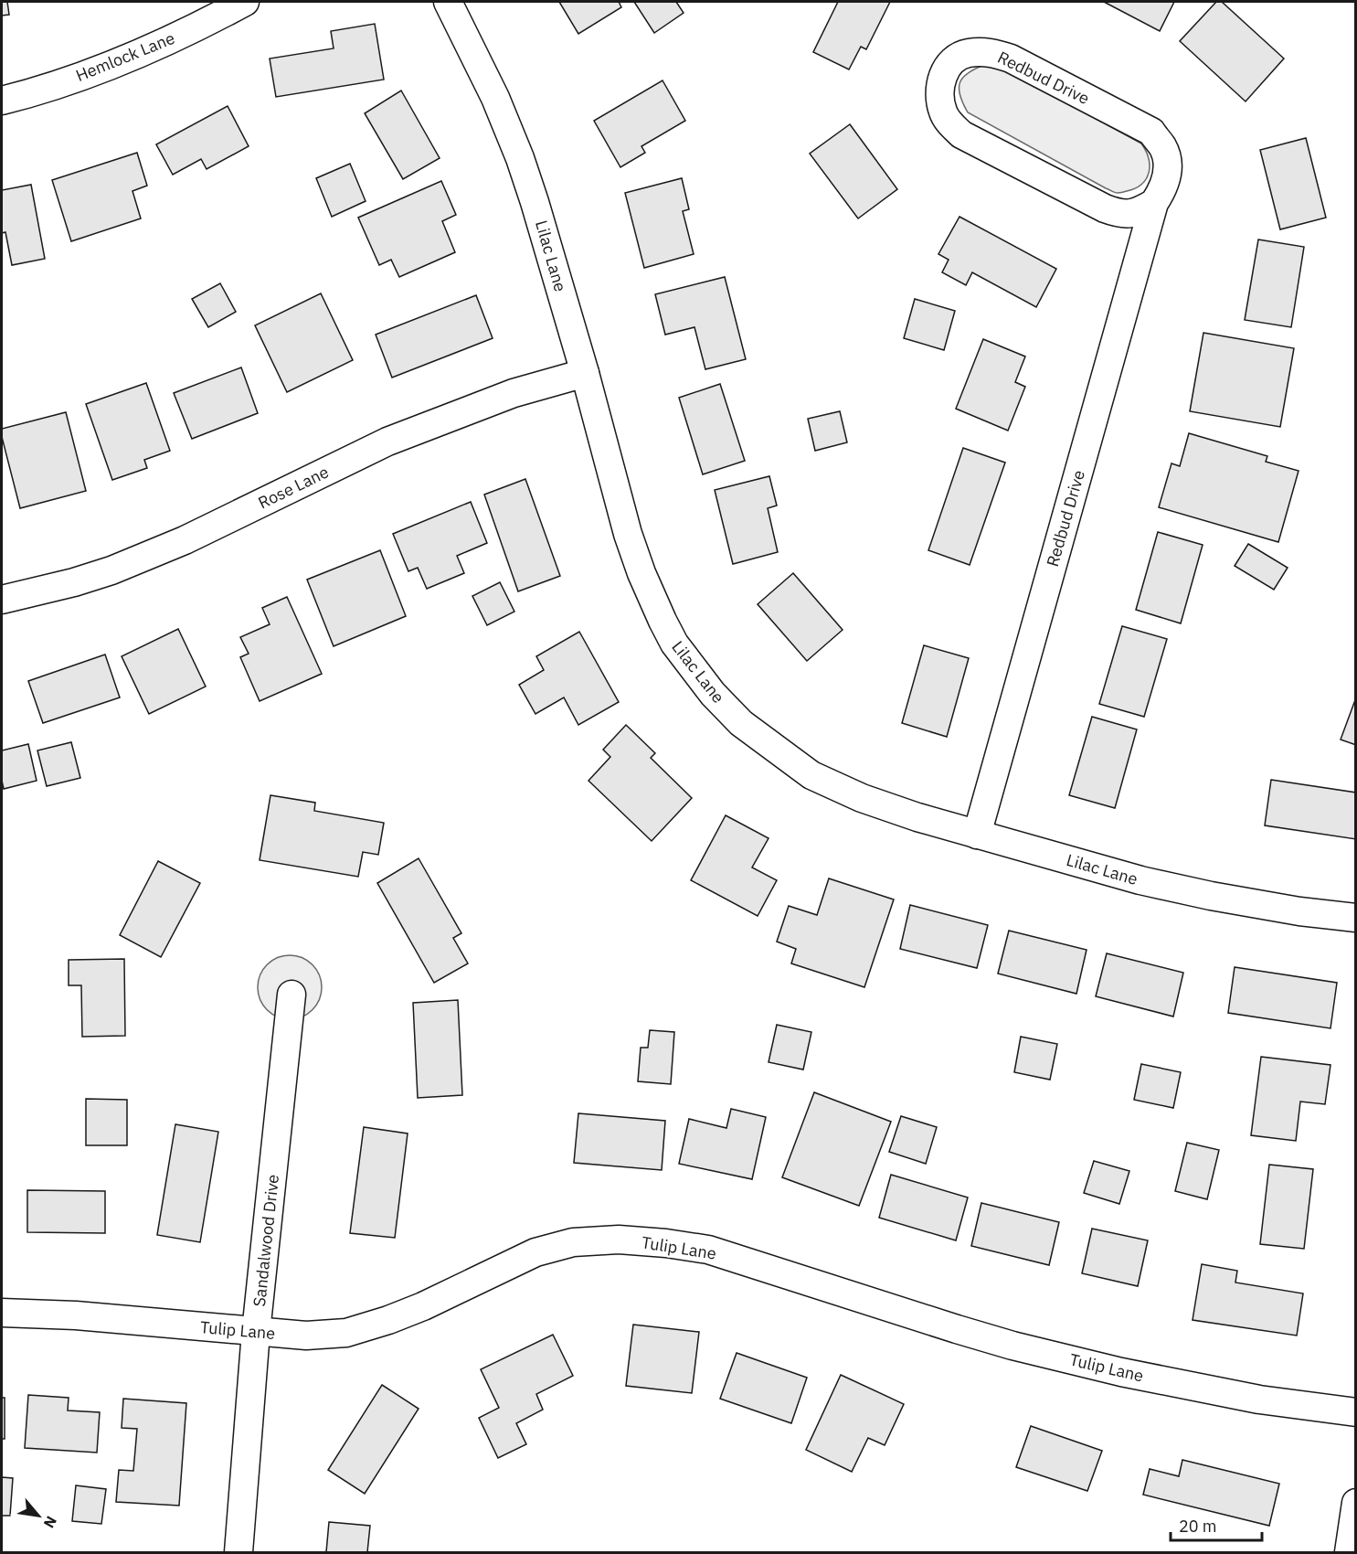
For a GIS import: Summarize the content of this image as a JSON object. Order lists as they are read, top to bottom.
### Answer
{
  "streets": {
    "street": [
      "Hemlock Lane",
      "Redbud Drive",
      "Lilac Lane",
      "Rose Lane",
      "Sandalwood Drive",
      "Tulip Lane"
    ]
  },
  "crossings": [
    ["Redbud Drive", "Lilac Lane"],
    ["Lilac Lane", "Rose Lane"],
    ["Sandalwood Drive", "Tulip Lane"]
  ],
  "scale_bar": "20 m",
  "north": "bottom right"
}
